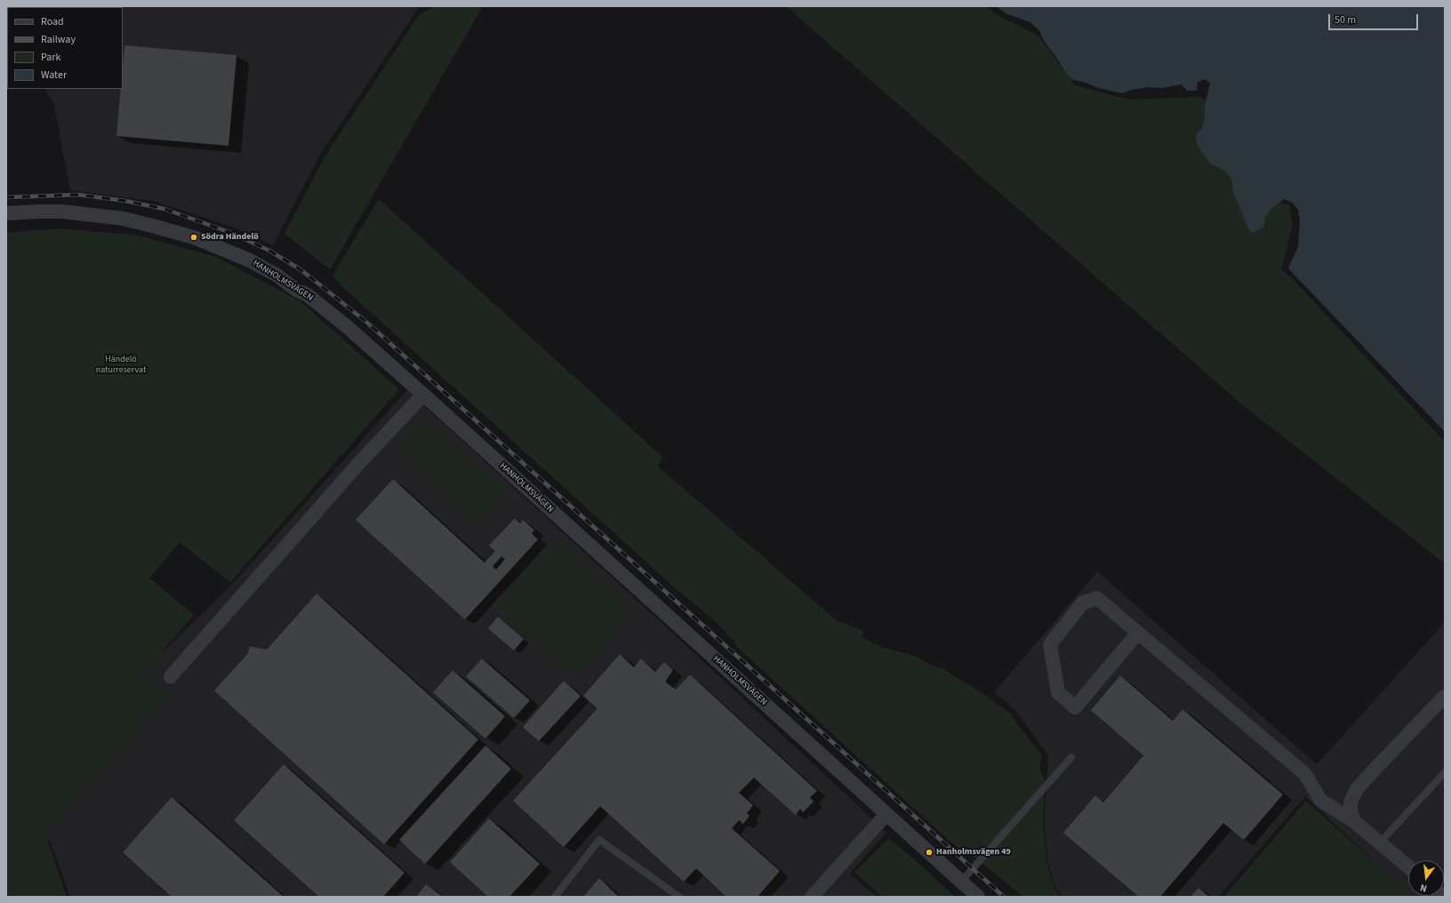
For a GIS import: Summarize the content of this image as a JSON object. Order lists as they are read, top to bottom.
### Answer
{
  "streets": {
    "street": ["HANHOLMSVÄGEN"]
  },
  "parks": ["Händelö naturreservat"],
  "places": ["Södra Händelö", "Hanholmsvägen 49"],
  "legend": [
    "Road",
    "Railway",
    "Park",
    "Water"
  ],
  "scale_bar": "50 m",
  "north": "bottom"
}
